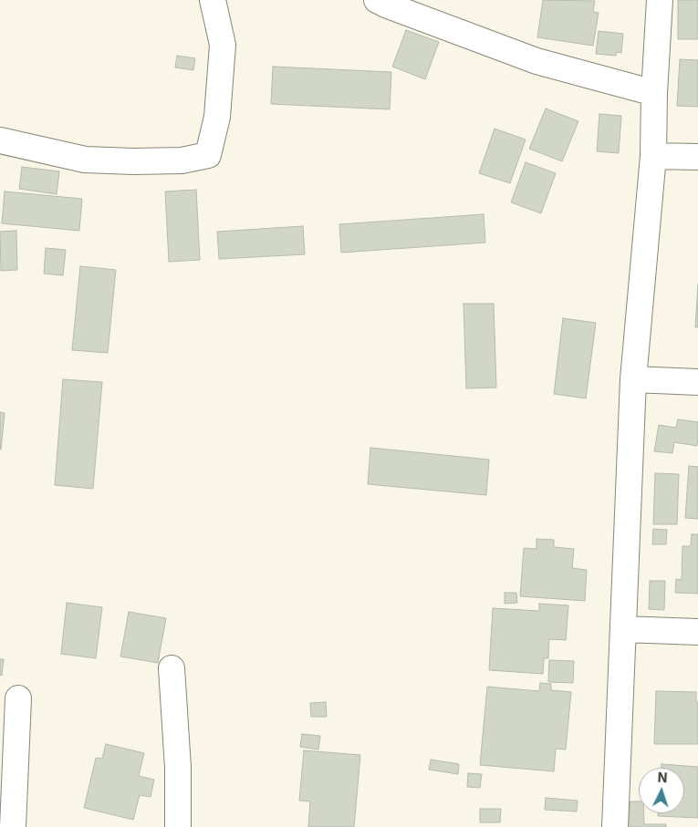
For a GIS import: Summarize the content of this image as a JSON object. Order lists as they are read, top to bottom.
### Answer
{
  "north": "top"
}
